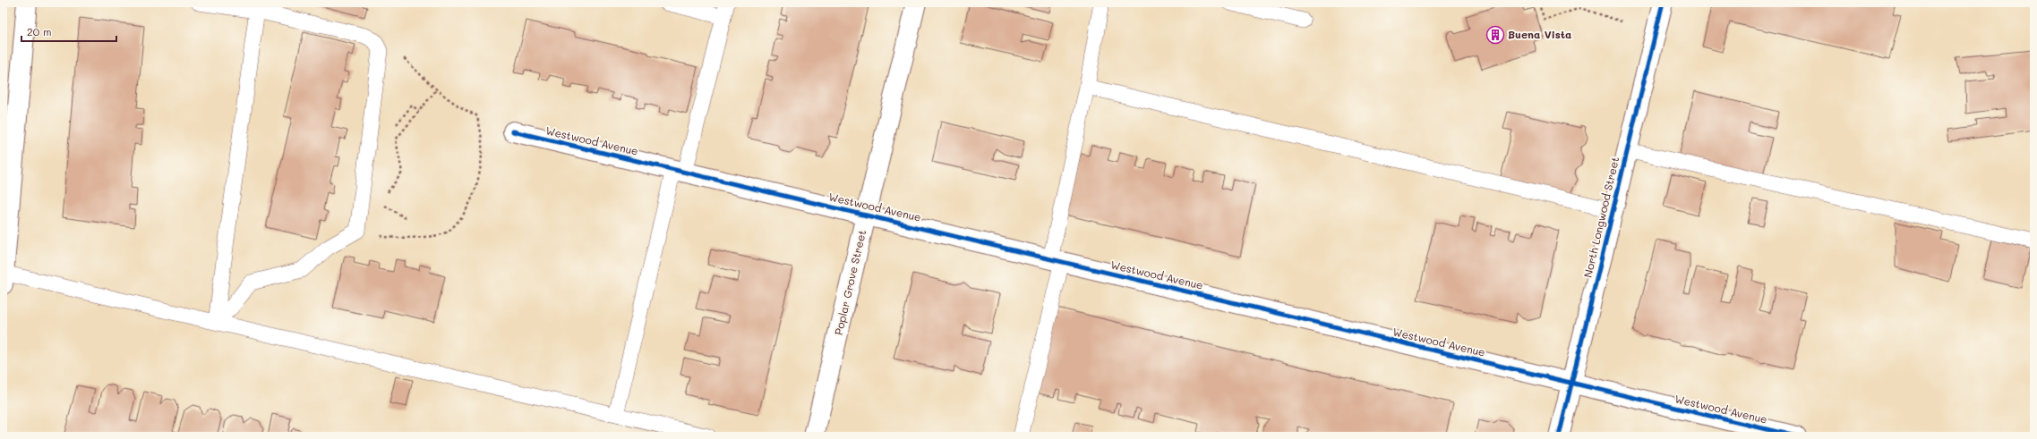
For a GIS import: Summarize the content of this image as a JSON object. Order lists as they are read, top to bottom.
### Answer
{
  "streets": {
    "street": ["Westwood Avenue", "North Longwood Street", "Poplar Grove Street"]
  },
  "crossings": [
    ["Westwood Avenue", "North Longwood Street"],
    ["Westwood Avenue", "Poplar Grove Street"]
  ],
  "places": {
    "building": ["Buena Vista"]
  },
  "scale_bar": "20 m"
}
